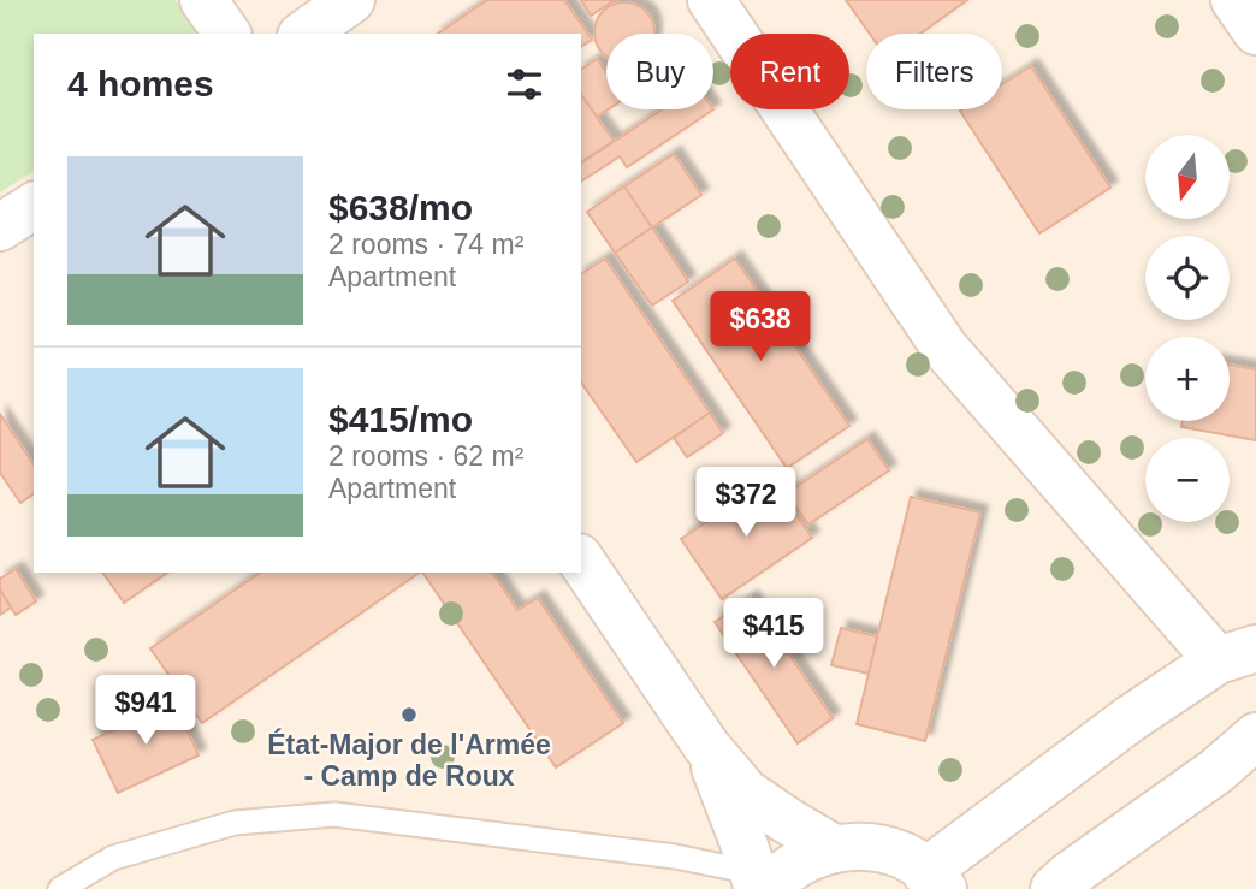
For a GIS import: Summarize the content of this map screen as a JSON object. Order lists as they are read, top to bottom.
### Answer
{
  "places": ["État-Major de l'Armée - Camp de Roux"],
  "north": "bottom",
  "page": {
    "chip": ["Buy", "Rent", "Filters"],
    "heading": "4 homes",
    "map_buttons": ["+", "−"],
    "list": [
      {
        "name": "$638/mo",
        "note": "2 rooms · 74 m² · Apartment"
      },
      {
        "name": "$415/mo",
        "note": "2 rooms · 62 m² · Apartment"
      }
    ],
    "price": [
      "$638",
      "$372",
      "$415",
      "$941"
    ]
  }
}
